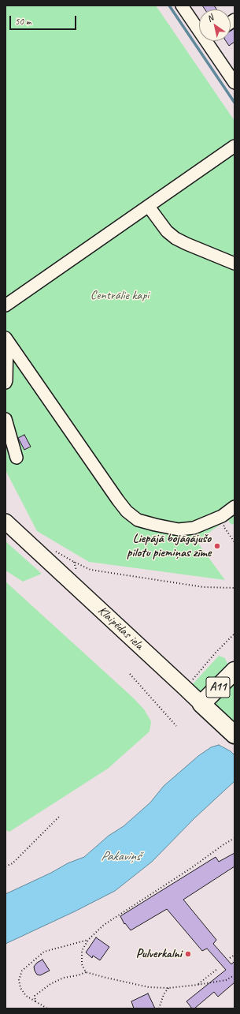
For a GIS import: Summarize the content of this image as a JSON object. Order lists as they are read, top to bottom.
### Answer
{
  "streets": {
    "highway": ["Klaipēdas iela", "A11"]
  },
  "crossings": [
    ["Klaipēdas iela", "A11"]
  ],
  "water": ["Pakaviņš"],
  "parks": ["Centrālie kapi"],
  "places": ["Liepājā bojāgājušo pilotu piemiņas zīme", "Pulverkalni"],
  "scale_bar": "50 m",
  "north": "top left"
}
